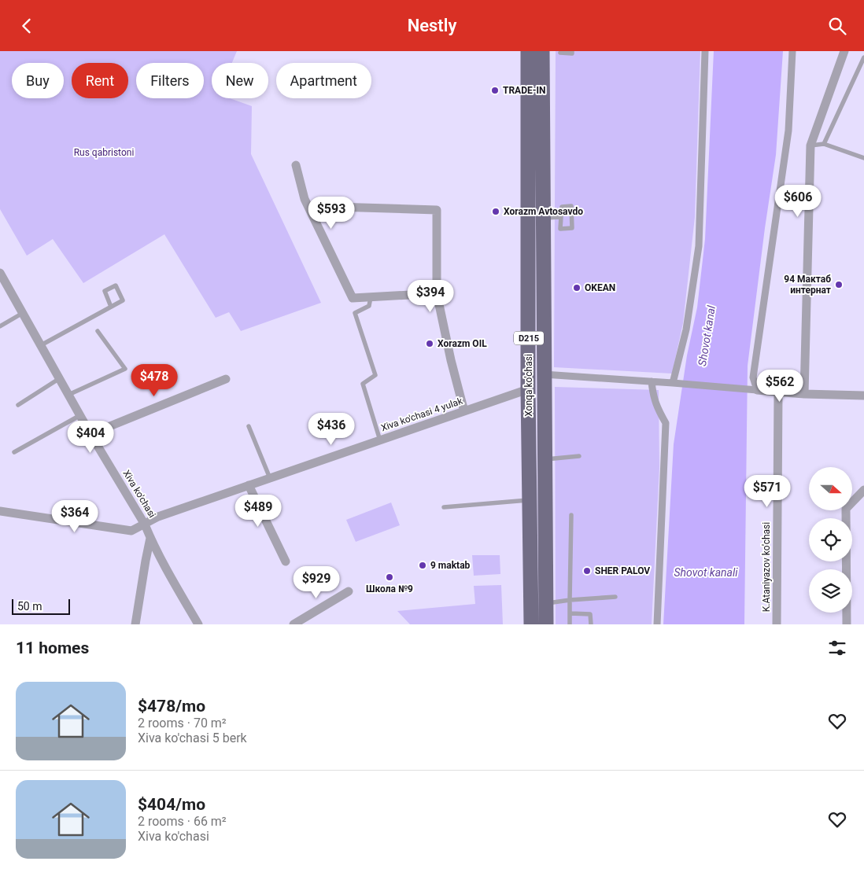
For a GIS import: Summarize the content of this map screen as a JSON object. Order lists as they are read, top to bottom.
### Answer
{
  "streets": {
    "main road": ["D215", "Xonqa ko'chasi"],
    "street": ["Xiva ko'chasi 4 yulak", "Xiva ko'chasi", "K.Ataniyazov ko'chasi"]
  },
  "crossings": [
    ["Xonqa ko'chasi", "Xiva ko'chasi 4 yulak"],
    ["Xiva ko'chasi 4 yulak", "Xiva ko'chasi"]
  ],
  "water": ["Shovot kanal", "Shovot kanali"],
  "parks": ["Rus qabristoni"],
  "places": [
    "TRADE-IN",
    "Xorazm Avtosavdo",
    "94 Мактаб интернат",
    "OKEAN",
    "Xorazm OIL",
    "9 maktab",
    "SHER PALOV",
    "Школа №9"
  ],
  "scale_bar": "50 m",
  "north": "right",
  "page": {
    "header": "Nestly",
    "chip": [
      "Buy",
      "Rent",
      "Filters",
      "New",
      "Apartment"
    ],
    "price": [
      "$606",
      "$593",
      "$394",
      "$478",
      "$562",
      "$436",
      "$404",
      "$571",
      "$489",
      "$364",
      "$929"
    ],
    "scale": "50 m",
    "heading": "11 homes",
    "list": [
      {
        "name": "$478/mo",
        "note": "2 rooms · 70 m² · Xiva ko'chasi 5 berk"
      },
      {
        "name": "$404/mo",
        "note": "2 rooms · 66 m² · Xiva ko'chasi"
      }
    ]
  }
}
